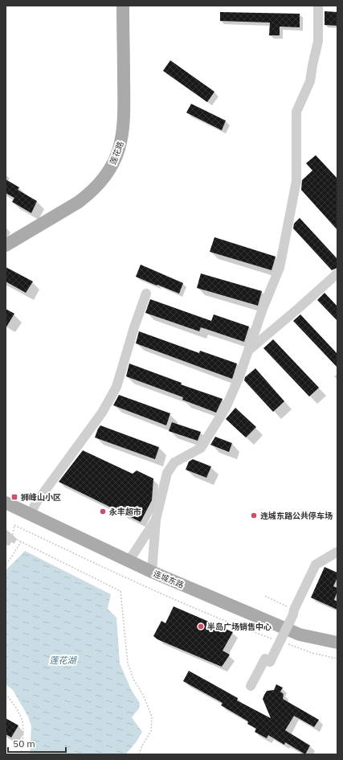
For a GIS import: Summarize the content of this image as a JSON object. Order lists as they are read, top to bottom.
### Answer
{
  "streets": {
    "main road": ["莲花路", "连城东路"]
  },
  "water": ["莲花湖"],
  "places": {
    "transit": ["狮峰山小区"],
    "other": ["永丰超市", "连城东路公共停车场", "半岛广场销售中心"]
  },
  "scale_bar": "50 m"
}
